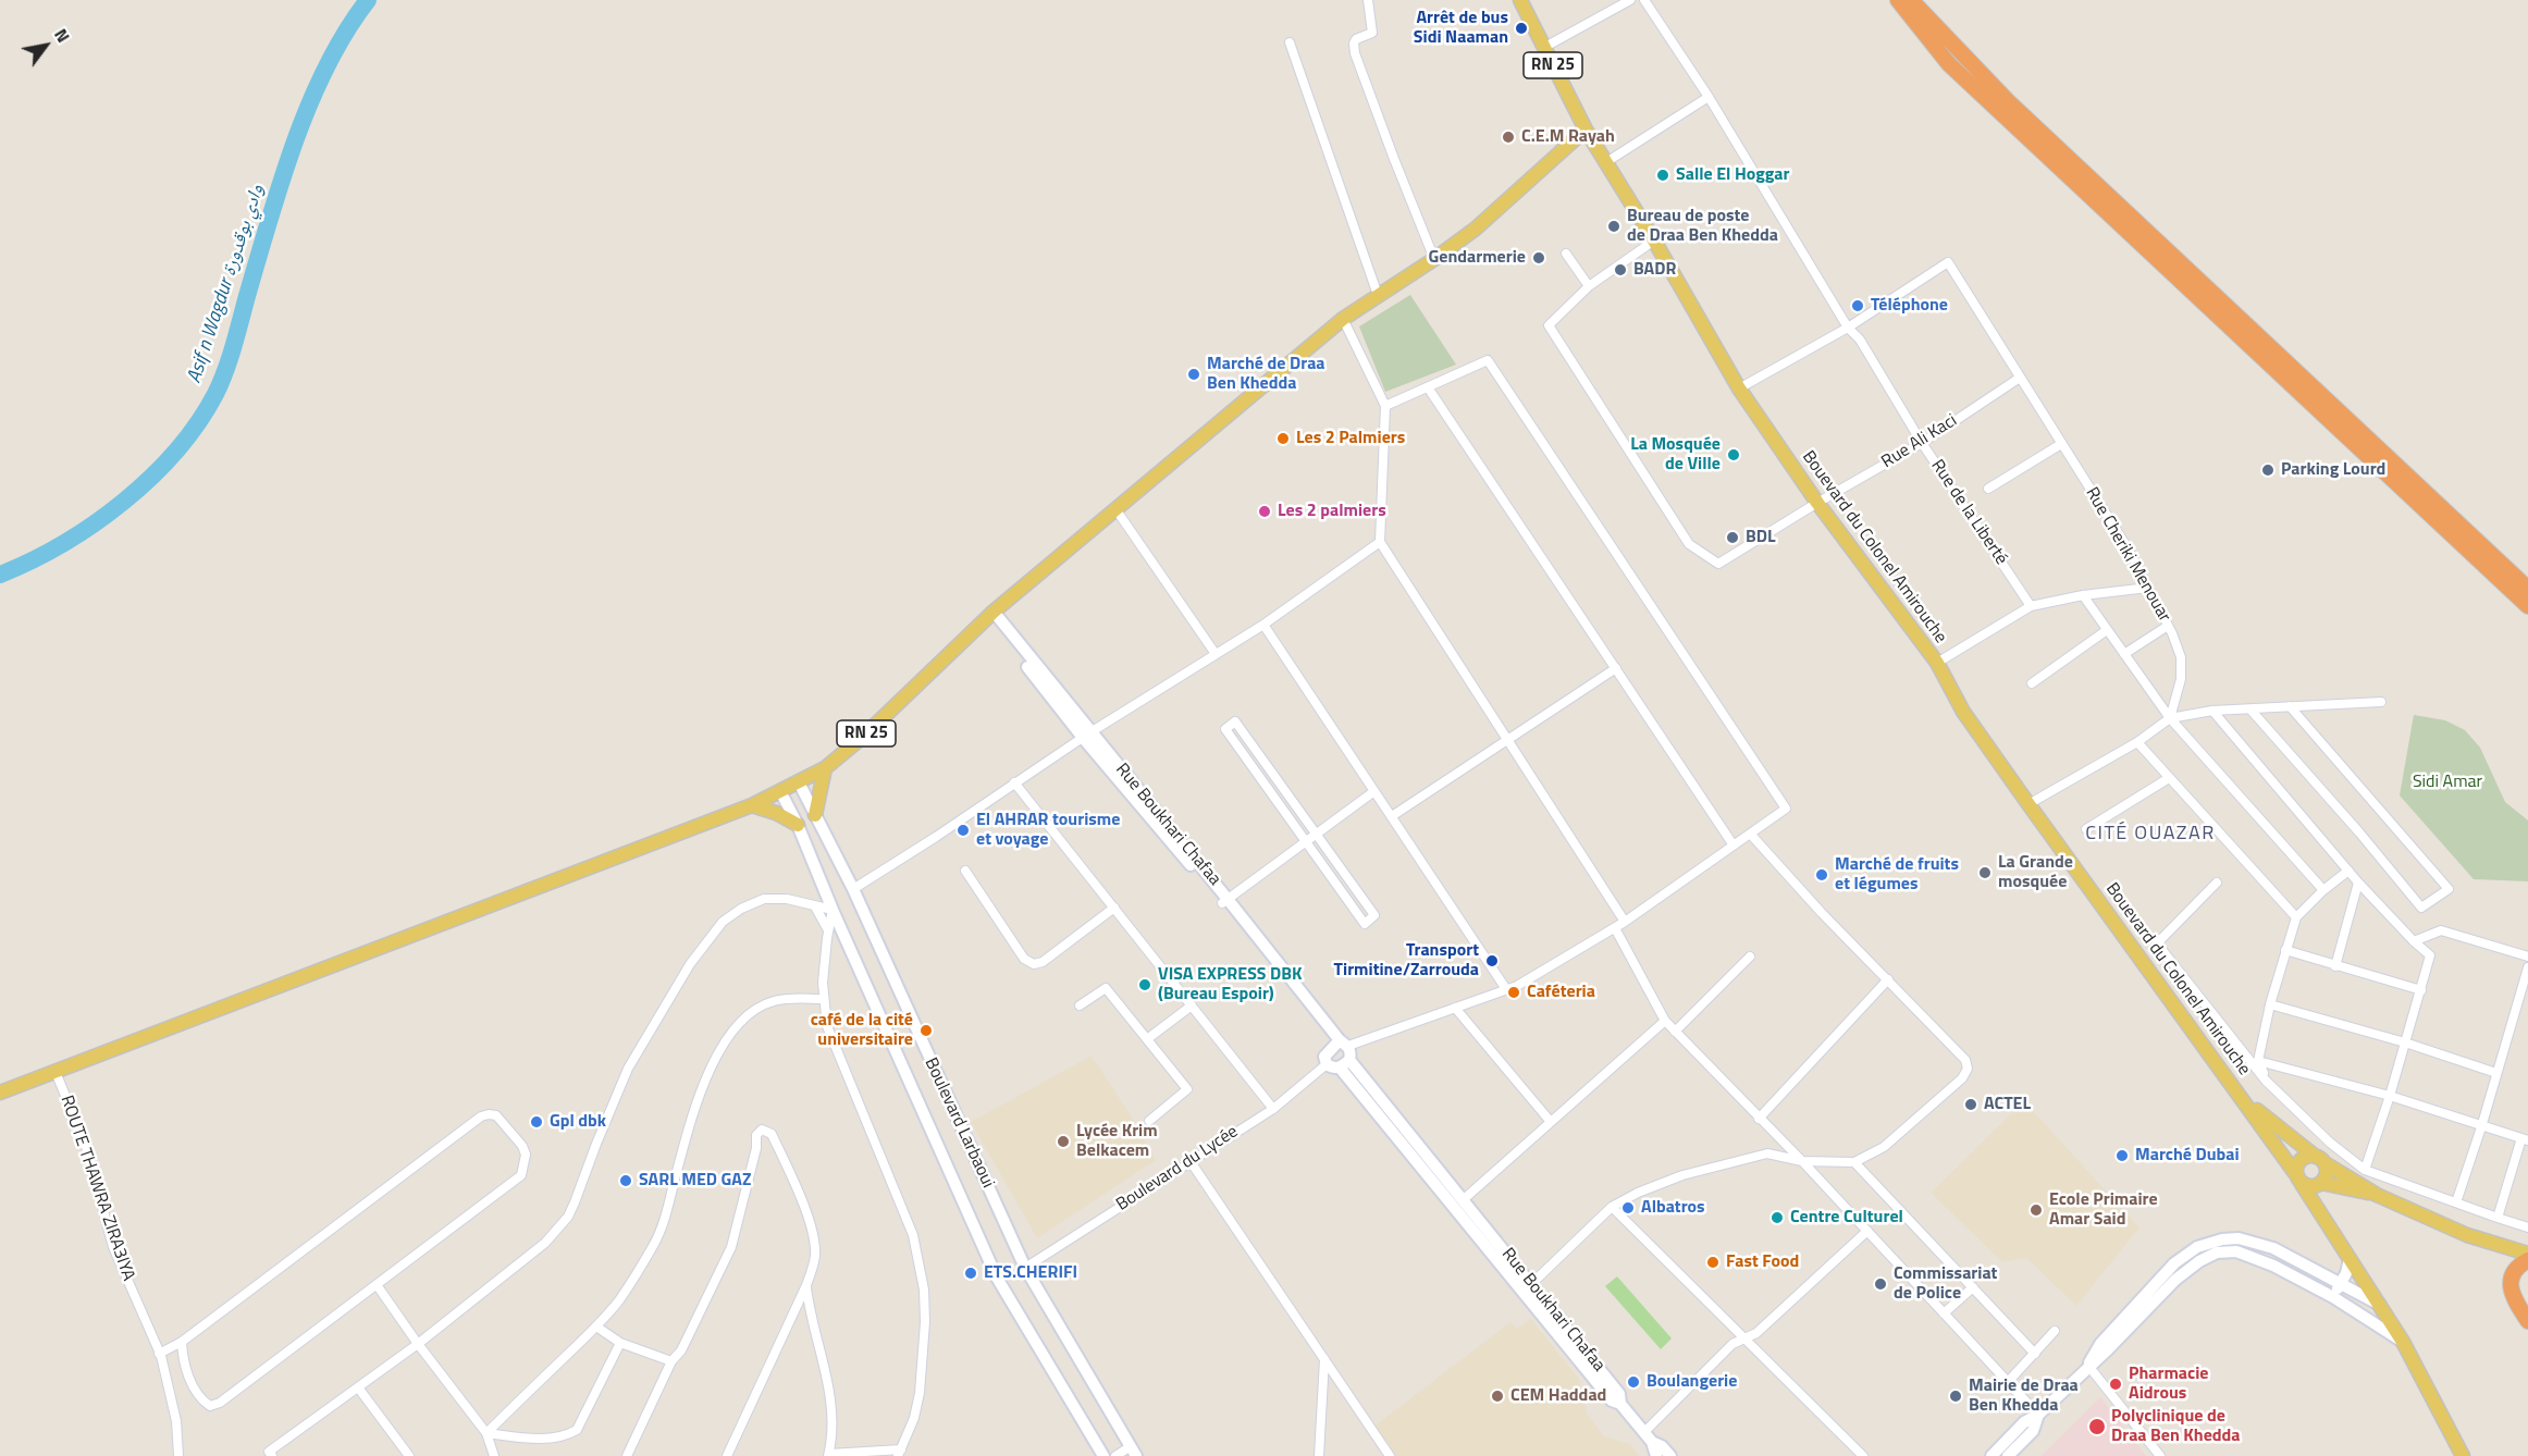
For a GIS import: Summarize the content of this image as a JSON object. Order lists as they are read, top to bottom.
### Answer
{
  "streets": {
    "main road": [
      "RN 25",
      "Bouevard du Colonel Amirouche",
      "Rue Boukhari Chafaa",
      "Boulevard Larbaoui"
    ],
    "street": [
      "Rue Ali Kaci",
      "Rue de la Liberté",
      "Rue Cheriki Menouar",
      "Boulevard du Lycée",
      "ROUTE THAWRA ZIRA3IYA"
    ]
  },
  "crossings": [
    ["RN 25", "Bouevard du Colonel Amirouche"],
    ["RN 25", "Rue Boukhari Chafaa"],
    ["RN 25", "Boulevard Larbaoui"],
    ["RN 25", "ROUTE THAWRA ZIRA3IYA"],
    ["Rue Ali Kaci", "Rue de la Liberté"],
    ["Rue Ali Kaci", "Bouevard du Colonel Amirouche"],
    ["Rue Ali Kaci", "Rue Cheriki Menouar"],
    ["Rue de la Liberté", "Rue Cheriki Menouar"],
    ["Boulevard Larbaoui", "Boulevard du Lycée"]
  ],
  "districts": ["CITÉ OUAZAR"],
  "water": ["Asif n Wagdur وادي بوقدورة"],
  "parks": ["Sidi Amar"],
  "places": [
    "Arrêt de bus Sidi Naaman",
    "C.E.M Rayah",
    "Salle El Hoggar",
    "Bureau de poste de Draa Ben Khedda",
    "Gendarmerie",
    "BADR",
    "Téléphone",
    "Marché de Draa Ben Khedda",
    "Les 2 Palmiers",
    "La Mosquée de Ville",
    "Parking Lourd",
    "Les 2 palmiers",
    "BDL",
    "El AHRAR tourisme et voyage",
    "La Grande mosquée",
    "Marché de fruits et légumes",
    "Transport Tirmitine/Zarrouda",
    "VISA EXPRESS DBK (Bureau Espoir)",
    "Caféteria",
    "café de la cité universitaire",
    "ACTEL",
    "Gpl dbk",
    "Lycée Krim Belkacem",
    "Marché Dubai",
    "SARL MED GAZ",
    "Albatros",
    "Ecole Primaire Amar Said",
    "Centre Culturel",
    "Fast Food",
    "ETS.CHERIFI",
    "Commissariat de Police",
    "Boulangerie",
    "Pharmacie Aidrous",
    "CEM Haddad",
    "Mairie de Draa Ben Khedda",
    "Polyclinique de Draa Ben Khedda"
  ],
  "north": "top right"
}
